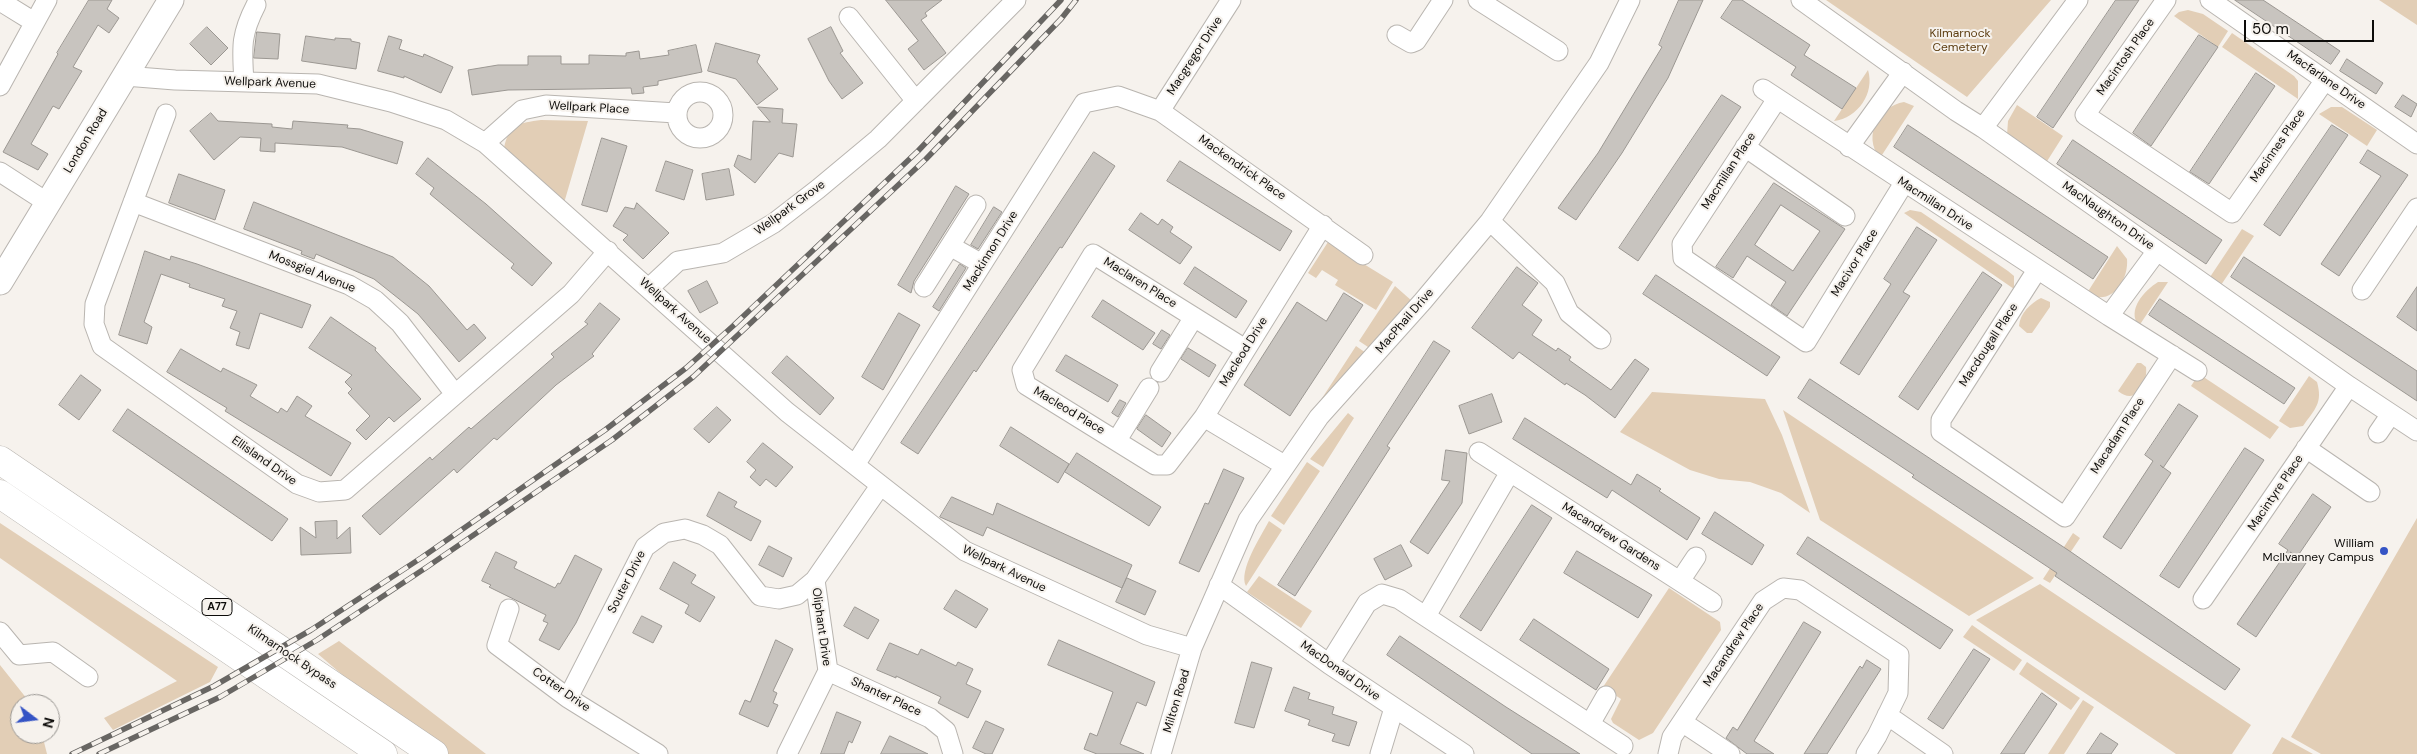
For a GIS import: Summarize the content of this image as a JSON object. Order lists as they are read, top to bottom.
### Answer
{
  "streets": {
    "highway": ["A77", "Kilmarnock Bypass"],
    "main road": ["London Road"],
    "street": [
      "Macgregor Drive",
      "Macintosh Place",
      "Macfarlane Drive",
      "Wellpark Avenue",
      "Wellpark Place",
      "Macinnes Place",
      "Mackendrick Place",
      "Macmillan Place",
      "Macmillan Drive",
      "Wellpark Grove",
      "MacNaughton Drive",
      "Mackinnon Drive",
      "Macivor Place",
      "Mossgiel Avenue",
      "Maclaren Place",
      "MacPhail Drive",
      "Macdougall Place",
      "Macleod Drive",
      "Macleod Place",
      "Macadam Place",
      "Ellisland Drive",
      "Macintyre Place",
      "Macandrew Gardens",
      "Souter Drive",
      "Oliphant Drive",
      "Macandrew Place",
      "MacDonald Drive",
      "Cotter Drive",
      "Shanter Place",
      "Milton Road"
    ]
  },
  "crossings": [
    ["Macgregor Drive", "Mackendrick Place"],
    ["Macgregor Drive", "Mackinnon Drive"],
    ["Macintosh Place", "Macinnes Place"],
    ["Macfarlane Drive", "Macinnes Place"],
    ["Wellpark Avenue", "Wellpark Place"],
    ["Wellpark Avenue", "London Road"],
    ["Wellpark Avenue", "Wellpark Grove"],
    ["Wellpark Avenue", "Mackinnon Drive"],
    ["Wellpark Avenue", "MacPhail Drive"],
    ["Wellpark Avenue", "Ellisland Drive"],
    ["Wellpark Avenue", "Milton Road"],
    ["Mackendrick Place", "Mackinnon Drive"],
    ["Mackendrick Place", "Macleod Drive"],
    ["Macmillan Place", "Macmillan Drive"],
    ["Macmillan Place", "Macivor Place"],
    ["Macmillan Drive", "Macivor Place"],
    ["Macmillan Drive", "Macdougall Place"],
    ["Macmillan Drive", "Macadam Place"],
    ["MacNaughton Drive", "Macintyre Place"],
    ["Mossgiel Avenue", "Ellisland Drive"],
    ["Maclaren Place", "Macleod Drive"],
    ["Maclaren Place", "Macleod Place"],
    ["MacPhail Drive", "MacDonald Drive"],
    ["MacPhail Drive", "Milton Road"],
    ["Macdougall Place", "Macadam Place"],
    ["Macleod Drive", "Macleod Place"],
    ["Souter Drive", "Oliphant Drive"],
    ["Souter Drive", "Cotter Drive"],
    ["Oliphant Drive", "Shanter Place"]
  ],
  "parks": ["Kilmarnock Cemetery"],
  "places": ["William McIlvanney Campus"],
  "scale_bar": "50 m",
  "north": "right"
}
